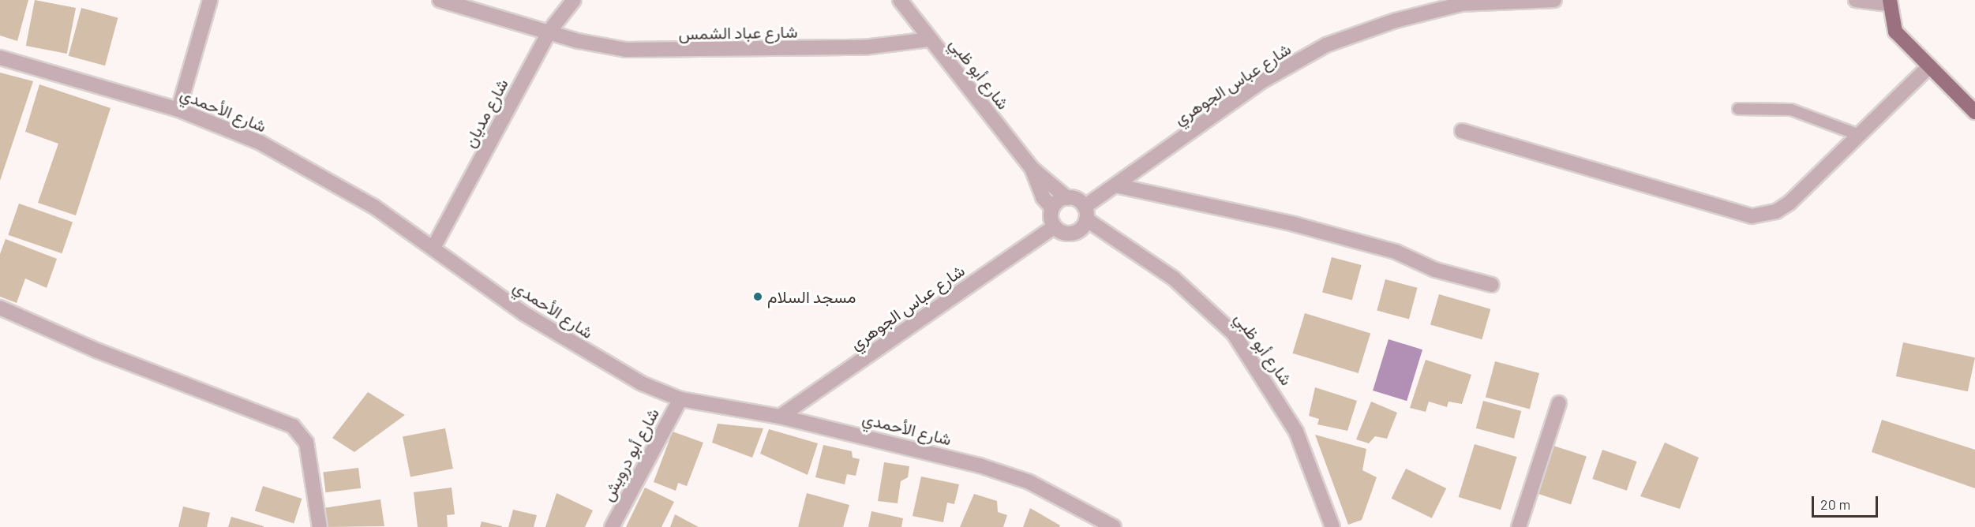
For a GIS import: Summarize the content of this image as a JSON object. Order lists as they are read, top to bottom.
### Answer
{
  "streets": {
    "street": [
      "شارع عباد الشمس",
      "شارع أبو ظبي",
      "شارع عباس الجوهري",
      "شارع الأحمدي",
      "شارع مديان",
      "شارع أبو درويش"
    ]
  },
  "crossings": [
    ["شارع عباد الشمس", "شارع أبو ظبي"],
    ["شارع عباد الشمس", "شارع مديان"],
    ["شارع أبو ظبي", "شارع عباس الجوهري"],
    ["شارع عباس الجوهري", "شارع الأحمدي"],
    ["شارع الأحمدي", "شارع مديان"],
    ["شارع الأحمدي", "شارع أبو درويش"]
  ],
  "places": ["مسجد السلام"],
  "scale_bar": "20 m"
}
